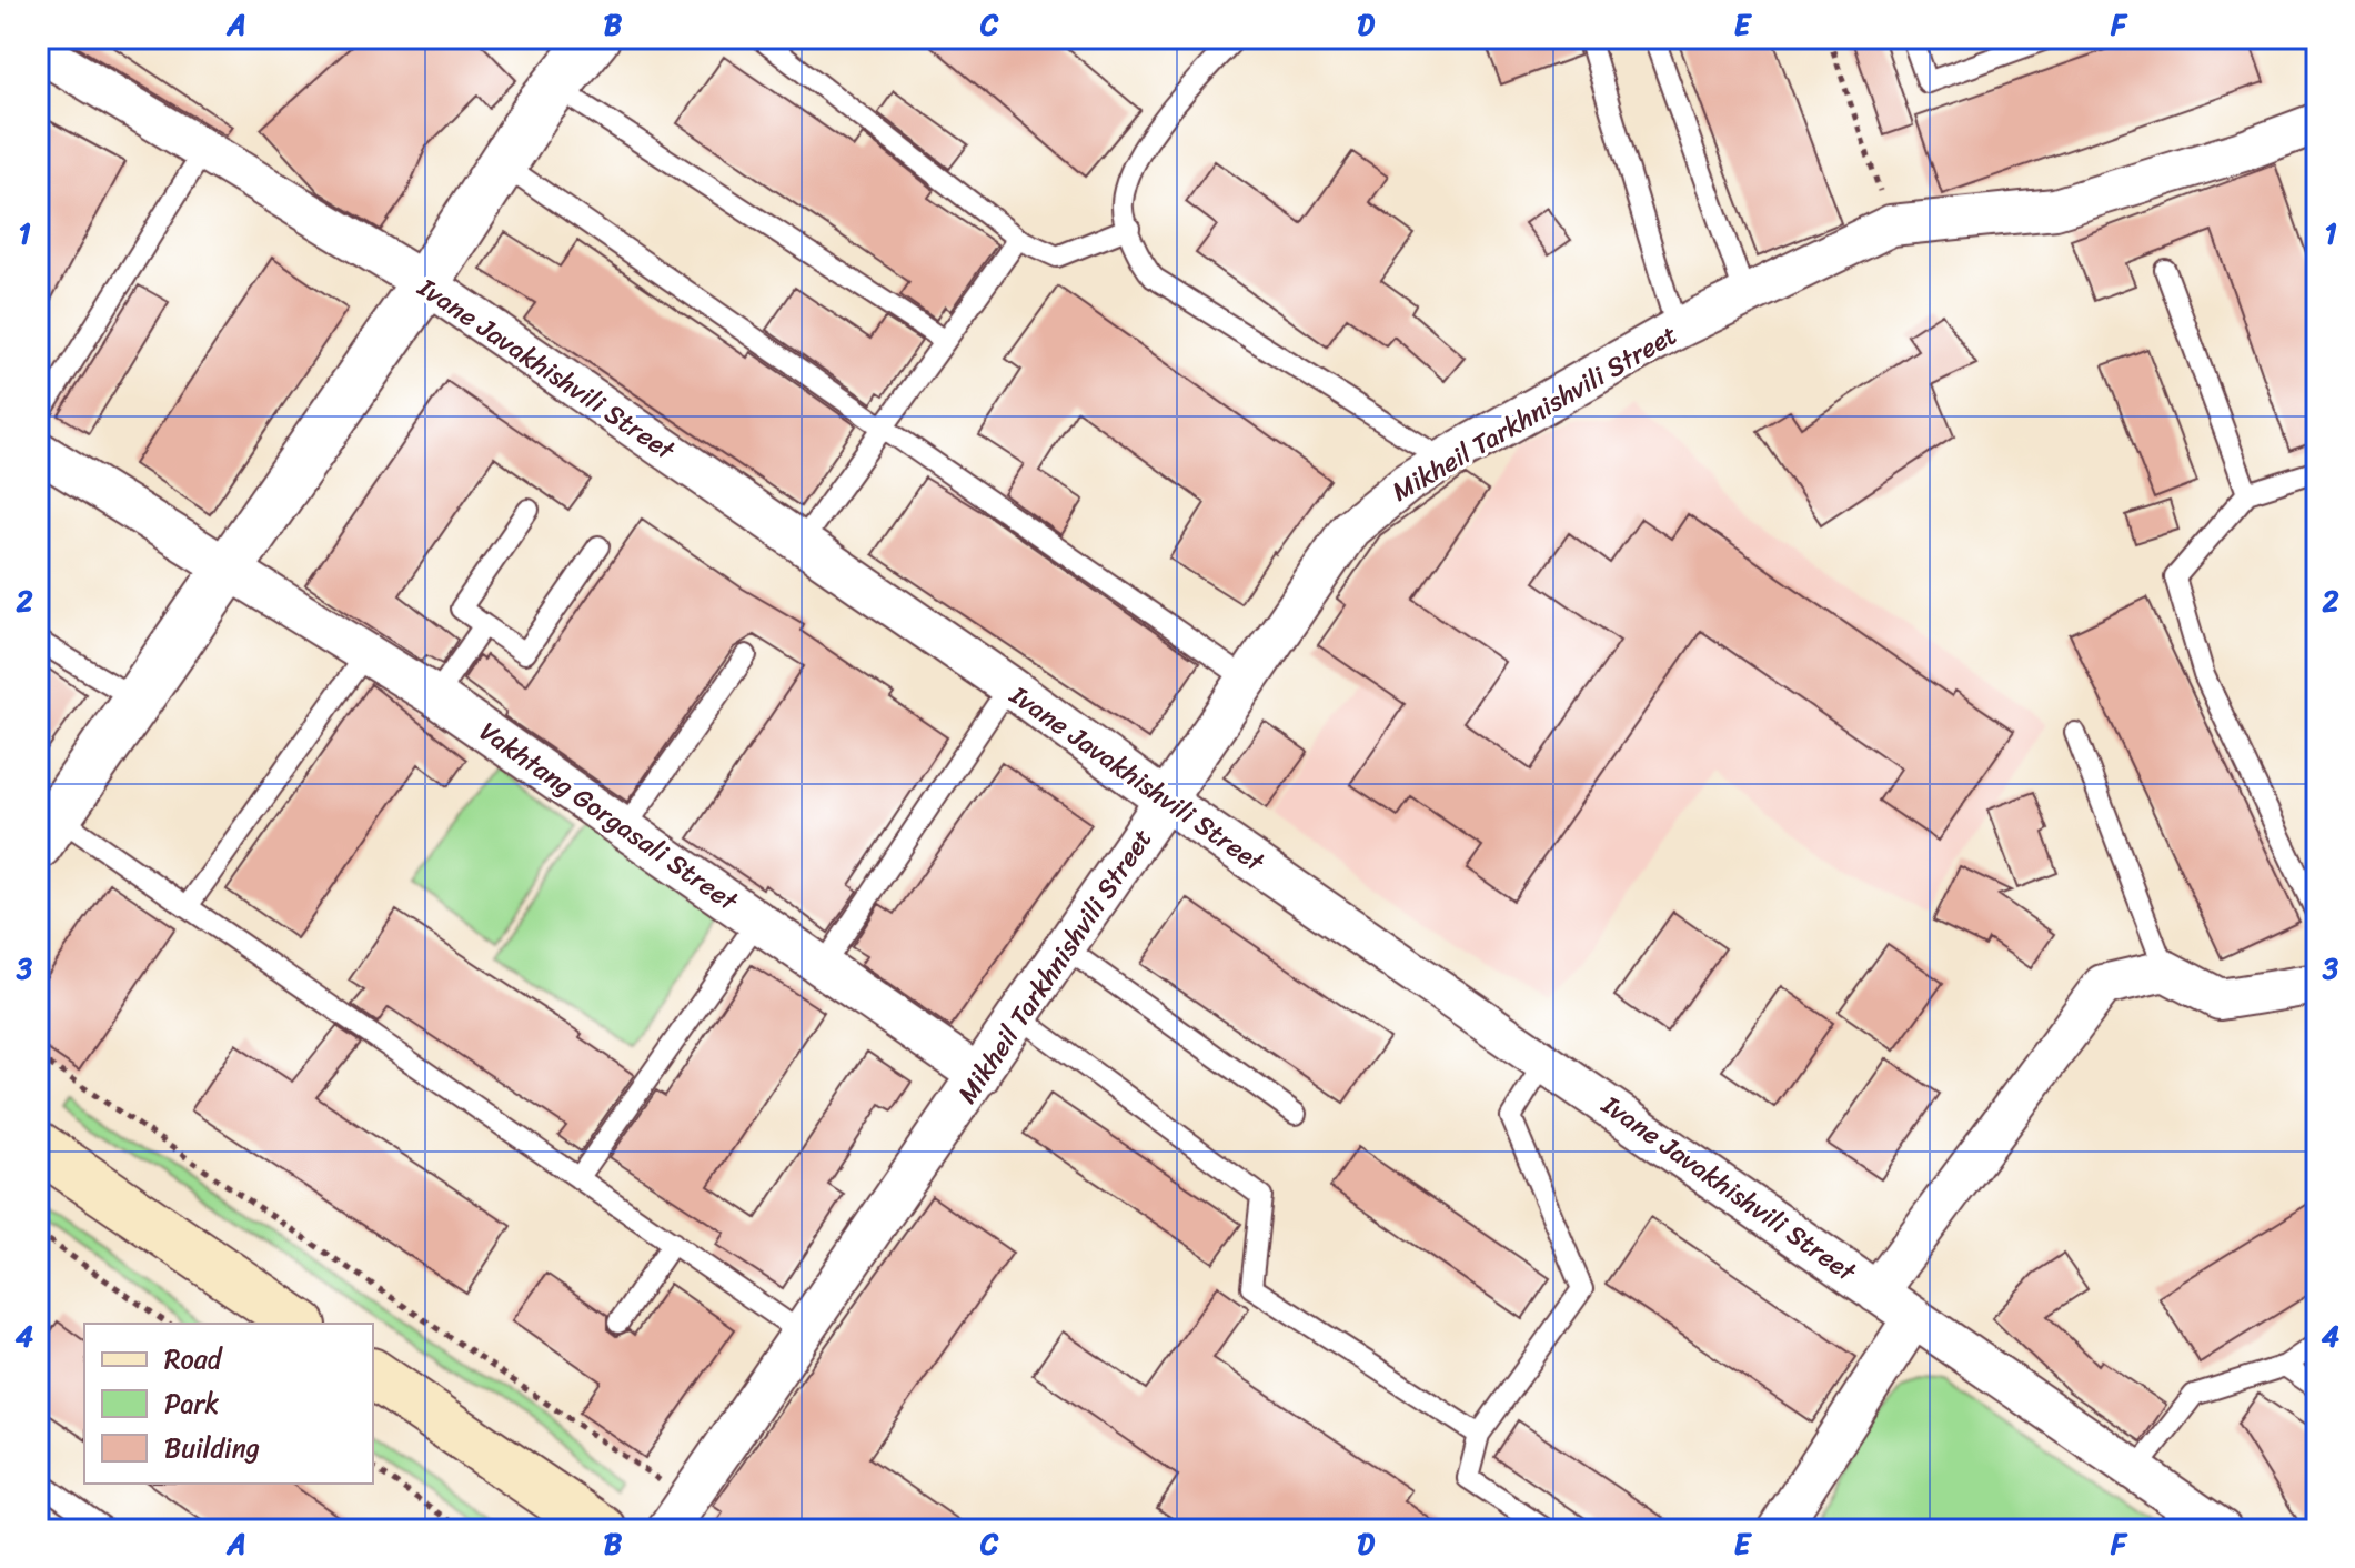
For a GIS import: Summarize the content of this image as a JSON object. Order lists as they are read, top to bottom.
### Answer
{
  "streets": {
    "street": ["Ivane Javakhishvili Street", "Mikheil Tarkhnishvili Street", "Vakhtang Gorgasali Street"]
  },
  "crossings": [
    ["Ivane Javakhishvili Street", "Mikheil Tarkhnishvili Street"],
    ["Mikheil Tarkhnishvili Street", "Vakhtang Gorgasali Street"]
  ],
  "legend": ["Road", "Park", "Building"],
  "grid": {
    "columns": [
      "A",
      "B",
      "C",
      "D",
      "E",
      "F"
    ],
    "rows": [
      "1",
      "2",
      "3",
      "4"
    ]
  }
}
